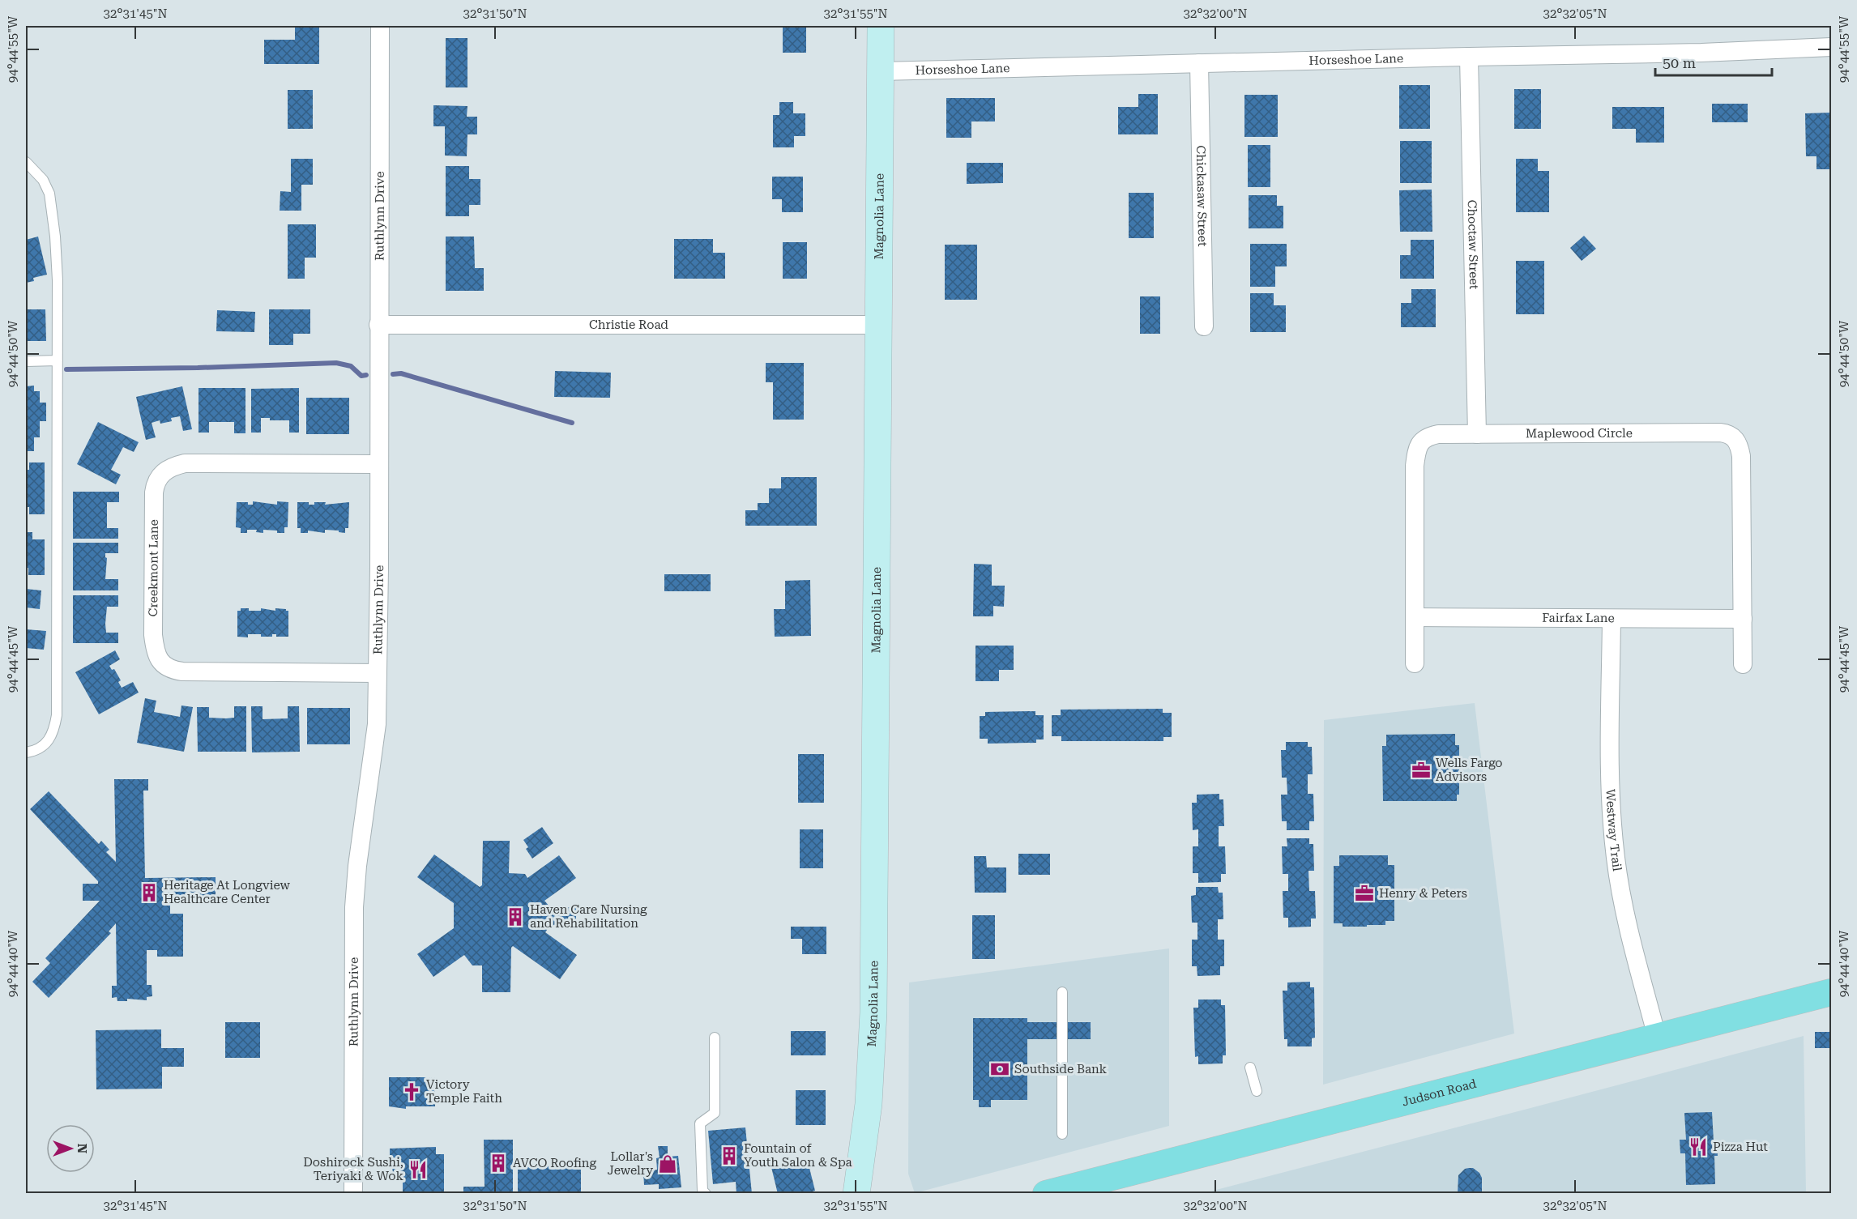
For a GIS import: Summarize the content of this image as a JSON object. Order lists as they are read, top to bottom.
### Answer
{
  "streets": {
    "main road": ["Magnolia Lane", "Judson Road"],
    "street": [
      "Horseshoe Lane",
      "Chickasaw Street",
      "Ruthlynn Drive",
      "Choctaw Street",
      "Christie Road",
      "Maplewood Circle",
      "Creekmont Lane",
      "Fairfax Lane",
      "Westway Trail"
    ]
  },
  "crossings": [
    ["Horseshoe Lane", "Chickasaw Street"],
    ["Horseshoe Lane", "Magnolia Lane"],
    ["Horseshoe Lane", "Choctaw Street"],
    ["Ruthlynn Drive", "Christie Road"],
    ["Ruthlynn Drive", "Creekmont Lane"],
    ["Magnolia Lane", "Christie Road"],
    ["Choctaw Street", "Maplewood Circle"],
    ["Maplewood Circle", "Fairfax Lane"],
    ["Fairfax Lane", "Westway Trail"],
    ["Westway Trail", "Judson Road"]
  ],
  "places": {
    "office": ["Wells Fargo Advisors", "Henry & Peters"],
    "building": [
      "Heritage At Longview Healthcare Center",
      "Haven Care Nursing and Rehabilitation",
      "Fountain of Youth Salon & Spa",
      "AVCO Roofing"
    ],
    "bank": ["Southside Bank"],
    "church": ["Victory Temple Faith"],
    "restaurant": ["Pizza Hut", "Doshirock Sushi, Teriyaki & Wok"],
    "shop": ["Lollar's Jewelry"]
  },
  "scale_bar": "50 m",
  "north": "right",
  "coordinates": [
    "32°31'45\"N",
    "32°31'50\"N",
    "32°31'55\"N",
    "32°32'00\"N",
    "32°32'05\"N",
    "94°44'55\"W",
    "94°44'50\"W",
    "94°44'45\"W",
    "94°44'40\"W"
  ]
}
